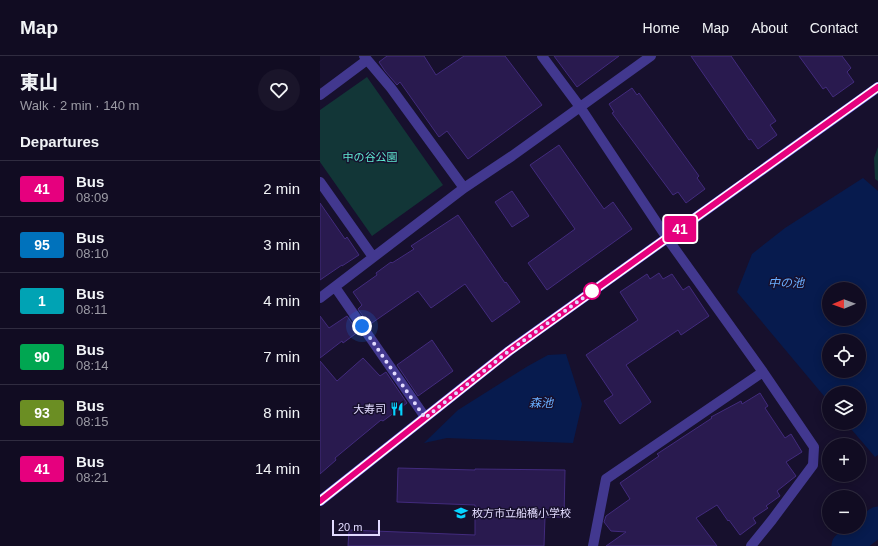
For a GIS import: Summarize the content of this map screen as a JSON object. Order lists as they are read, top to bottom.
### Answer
{
  "water": ["中の池", "森池"],
  "parks": ["中の谷公園"],
  "places": {
    "restaurant": ["大寿司"],
    "school or university": ["枚方市立船橋小学校"]
  },
  "lines": ["bus line 41"],
  "scale_bar": "20 m",
  "north": "left",
  "page": {
    "header": "Map",
    "nav": [
      "Home",
      "Map",
      "About",
      "Contact"
    ],
    "heading": [
      ["東山", "Walk · 2 min · 140 m"],
      "Departures"
    ],
    "on_map": "41",
    "list": [
      {
        "mark": "41",
        "name": "Bus",
        "note": "08:09",
        "value": "2 min"
      },
      {
        "mark": "95",
        "name": "Bus",
        "note": "08:10",
        "value": "3 min"
      },
      {
        "mark": "1",
        "name": "Bus",
        "note": "08:11",
        "value": "4 min"
      },
      {
        "mark": "90",
        "name": "Bus",
        "note": "08:14",
        "value": "7 min"
      },
      {
        "mark": "93",
        "name": "Bus",
        "note": "08:15",
        "value": "8 min"
      },
      {
        "mark": "41",
        "name": "Bus",
        "note": "08:21",
        "value": "14 min"
      }
    ],
    "map_buttons": ["+", "−"],
    "scale": "20 m"
  }
}
